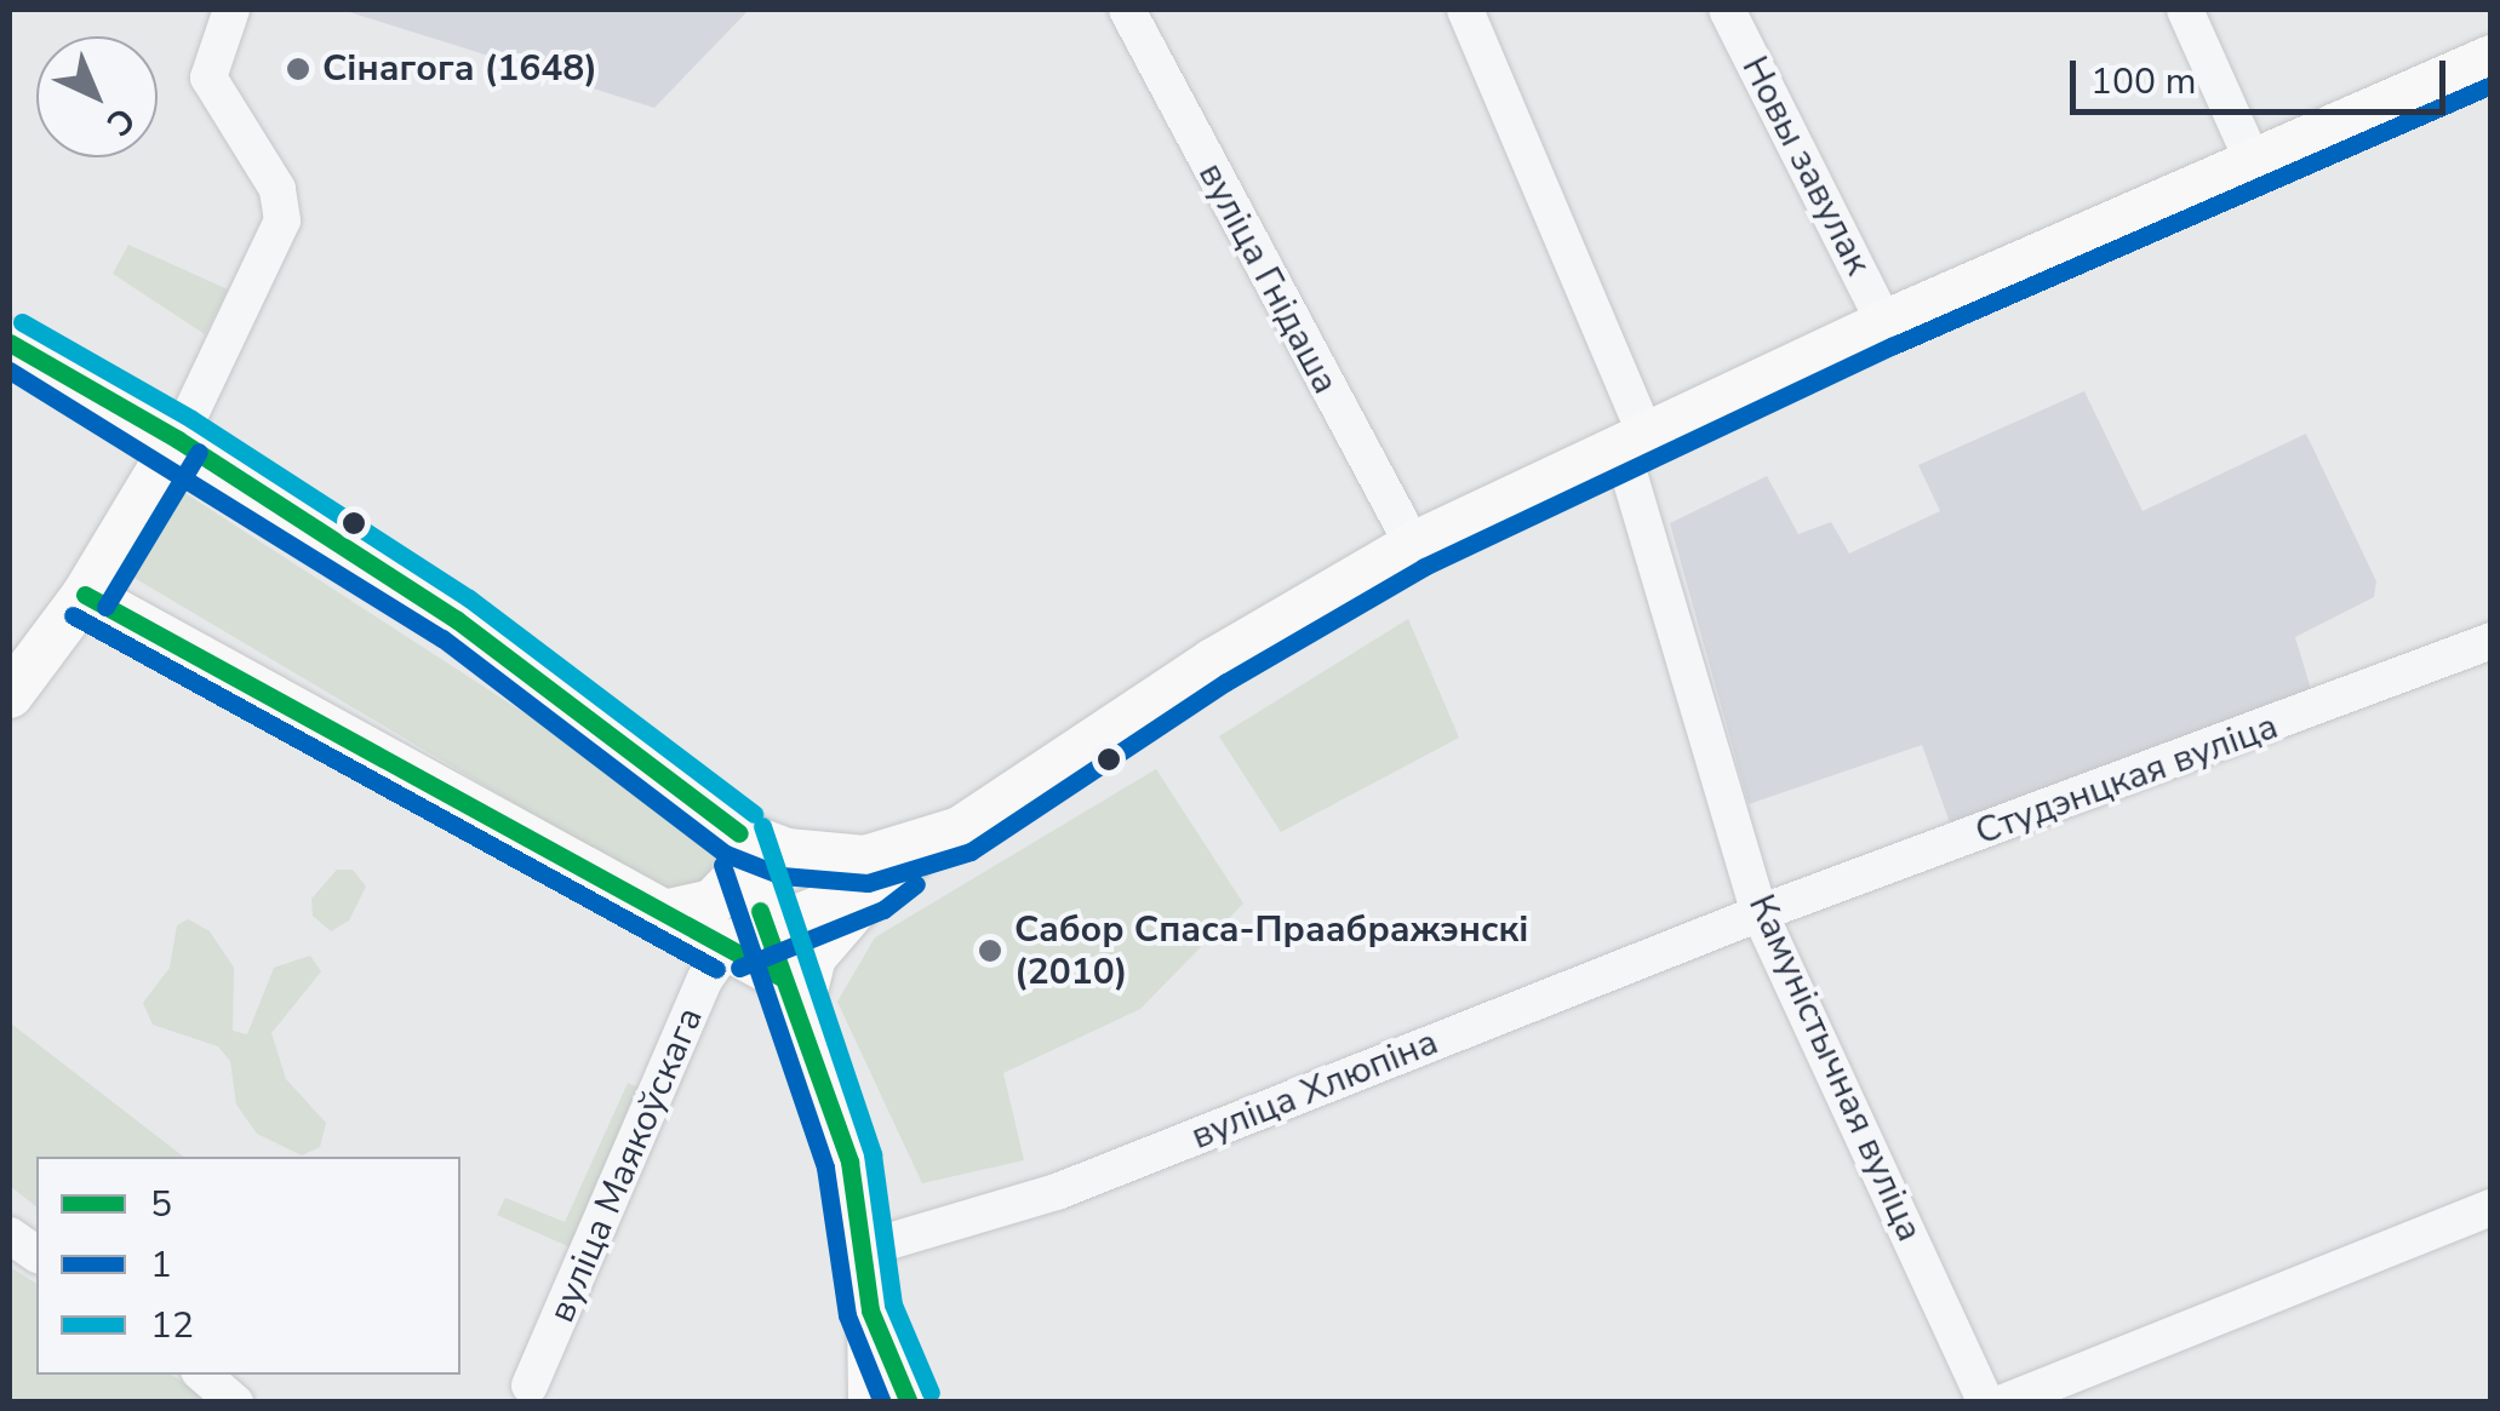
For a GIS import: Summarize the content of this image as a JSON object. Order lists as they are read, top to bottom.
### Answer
{
  "streets": {
    "street": [
      "Новы завулак",
      "вуліца Гнідаша",
      "Студэнцкая вуліца",
      "Камуністычная вуліца",
      "вуліца Хлюпіна",
      "вуліца Маякоўскага"
    ]
  },
  "crossings": [
    ["Студэнцкая вуліца", "Камуністычная вуліца"],
    ["Студэнцкая вуліца", "вуліца Хлюпіна"],
    ["Камуністычная вуліца", "вуліца Хлюпіна"]
  ],
  "places": ["Сінагога (1648)", "Сабор Спаса-Праабражэнскі (2010)"],
  "lines": ["transit line 1", "transit line 12", "transit line 5"],
  "legend": ["5", "1", "12"],
  "scale_bar": "100 m",
  "north": "bottom right"
}
